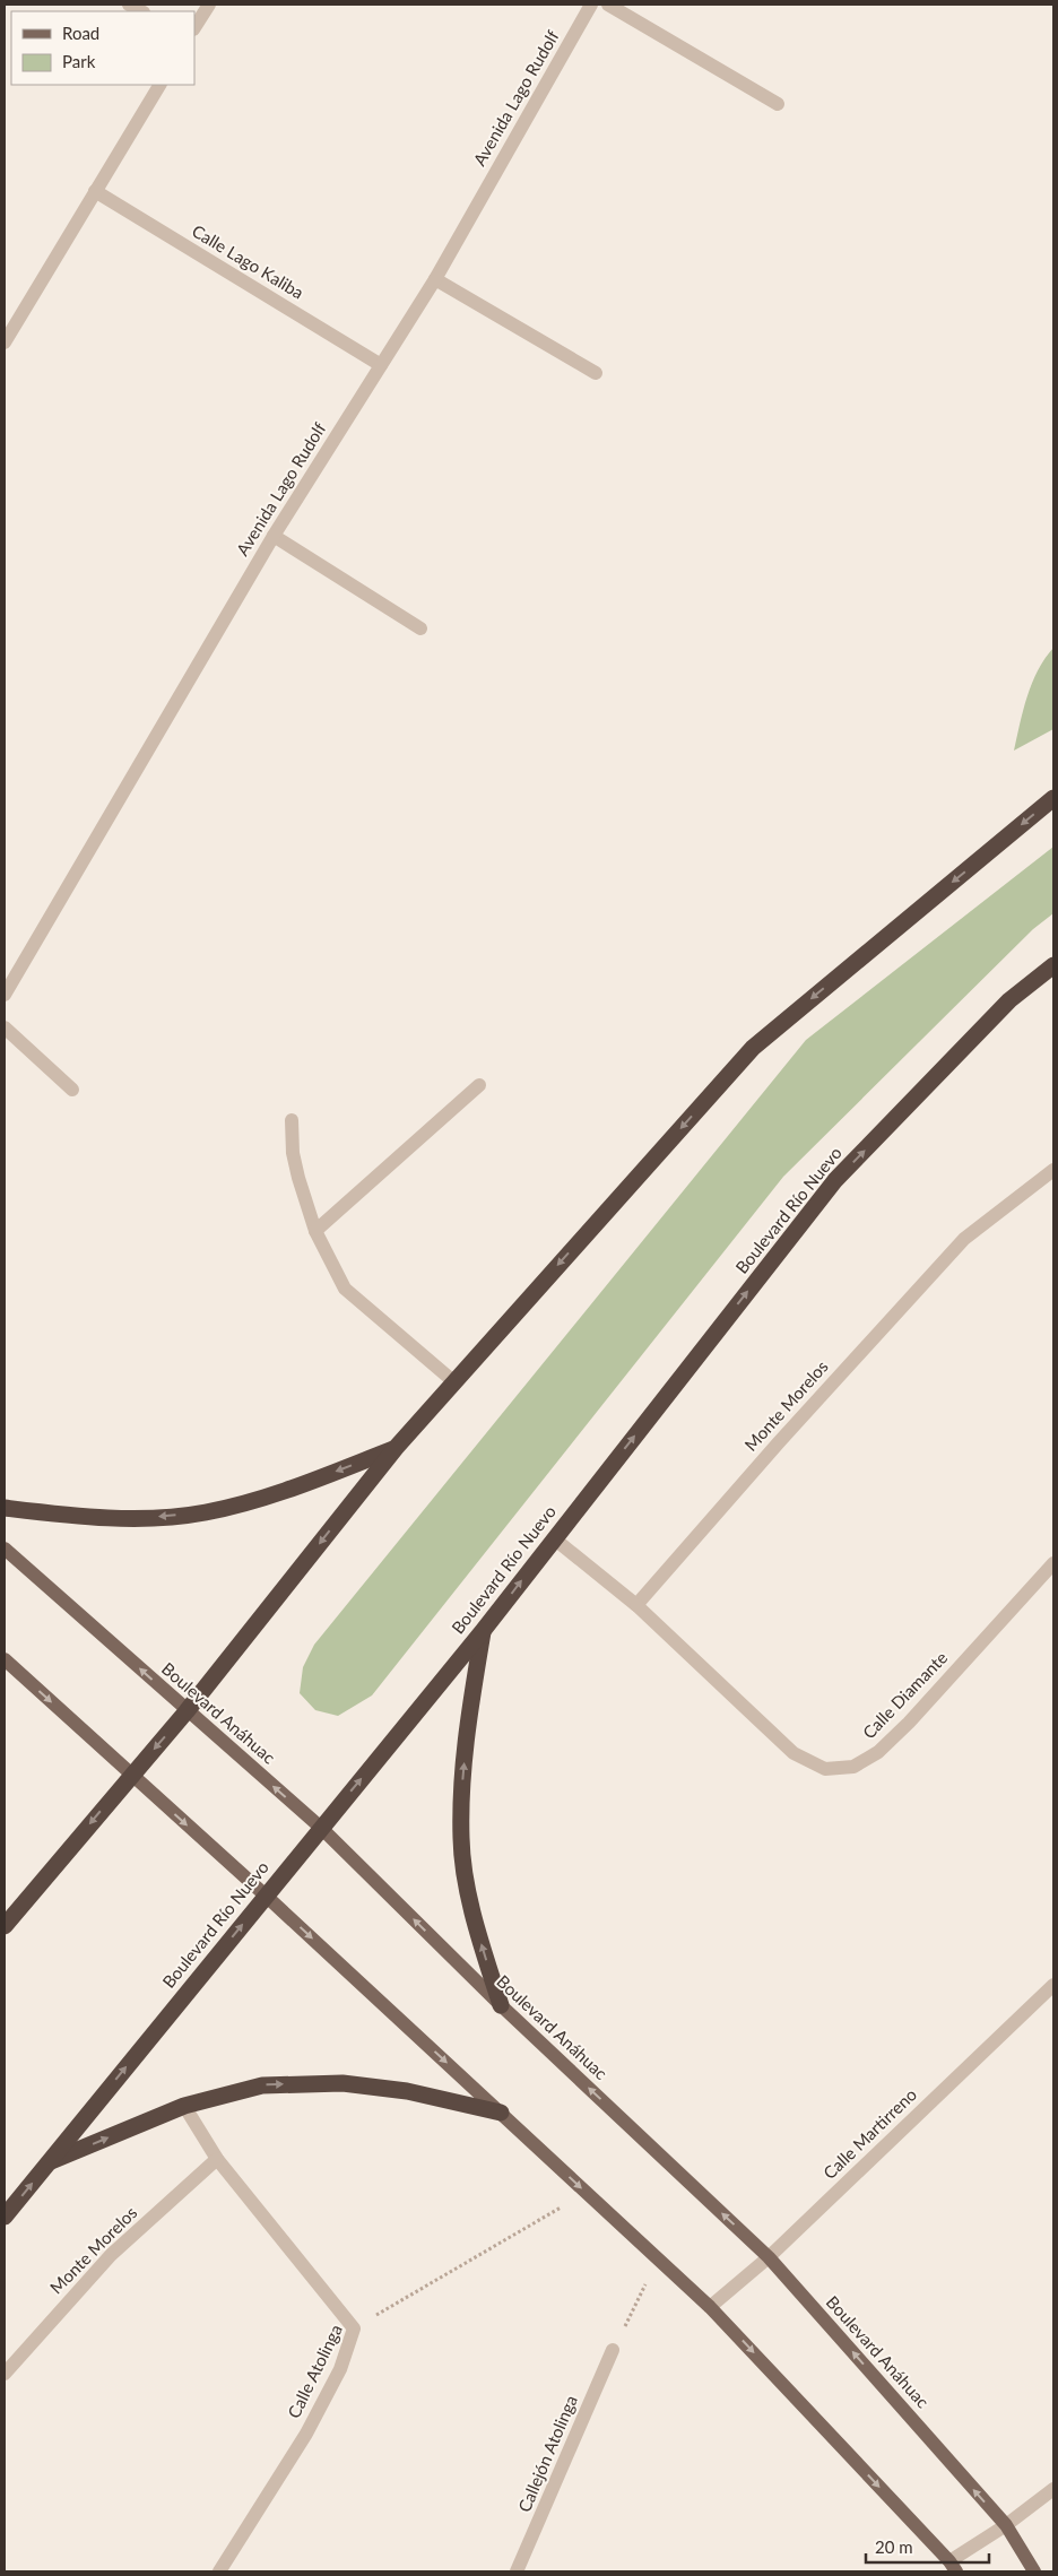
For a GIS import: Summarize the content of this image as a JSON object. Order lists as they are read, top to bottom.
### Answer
{
  "streets": {
    "highway": ["Boulevard Río Nuevo"],
    "main road": ["Boulevard Anáhuac"],
    "street": [
      "Avenida Lago Rudolf",
      "Calle Lago Kaliba",
      "Monte Morelos",
      "Calle Diamante",
      "Calle Martirreno",
      "Calle Atolinga",
      "Callejón Atolinga"
    ]
  },
  "crossings": [
    ["Avenida Lago Rudolf", "Calle Lago Kaliba"],
    ["Boulevard Río Nuevo", "Boulevard Anáhuac"],
    ["Monte Morelos", "Calle Diamante"],
    ["Boulevard Anáhuac", "Calle Martirreno"]
  ],
  "one_way": ["Boulevard Río Nuevo"],
  "legend": ["Road", "Park"],
  "scale_bar": "20 m"
}
